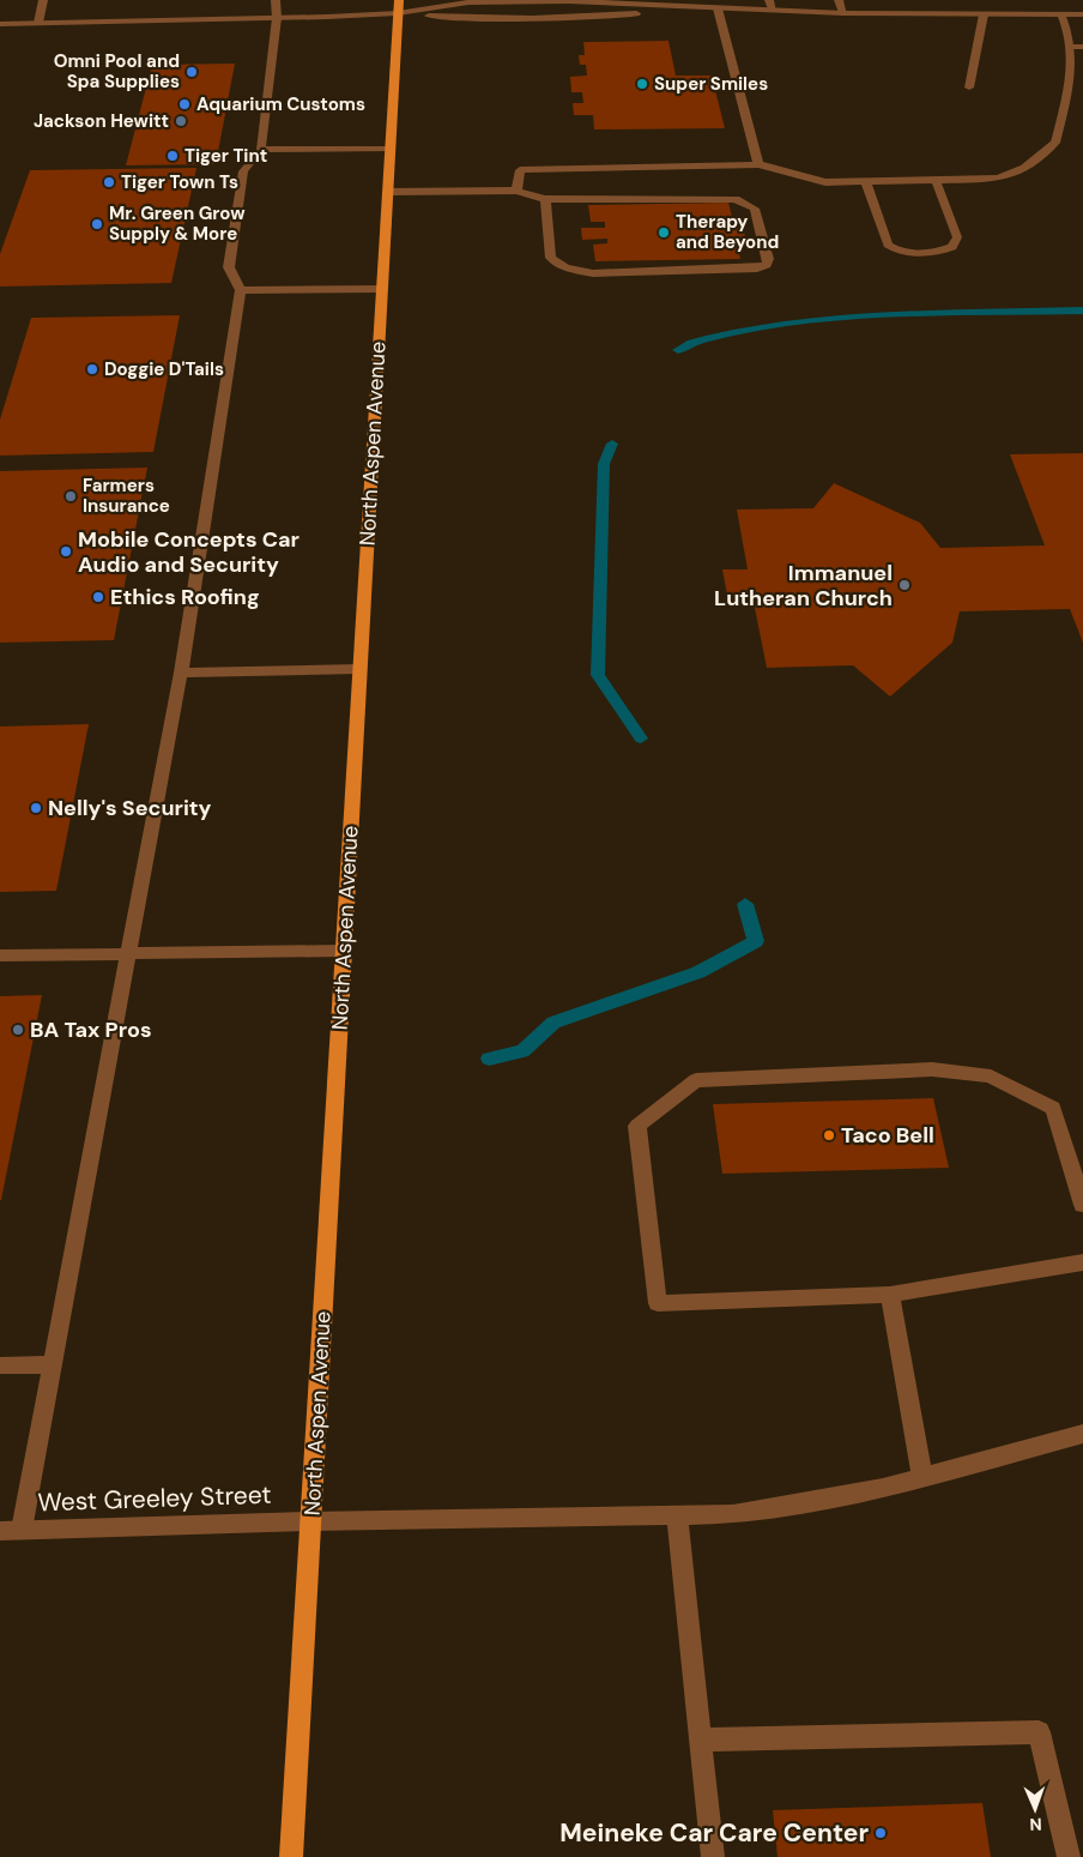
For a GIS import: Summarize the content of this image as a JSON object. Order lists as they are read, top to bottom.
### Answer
{
  "streets": {
    "main road": ["North Aspen Avenue"],
    "street": ["West Greeley Street"]
  },
  "crossings": [
    ["North Aspen Avenue", "West Greeley Street"]
  ],
  "places": [
    "Omni Pool and Spa Supplies",
    "Super Smiles",
    "Aquarium Customs",
    "Jackson Hewitt",
    "Tiger Tint",
    "Tiger Town Ts",
    "Mr. Green Grow Supply & More",
    "Therapy and Beyond",
    "Doggie D'Tails",
    "Farmers Insurance",
    "Mobile Concepts Car Audio and Security",
    "Immanuel Lutheran Church",
    "Ethics Roofing",
    "Nelly's Security",
    "BA Tax Pros",
    "Taco Bell",
    "Meineke Car Care Center"
  ],
  "north": "bottom"
}
